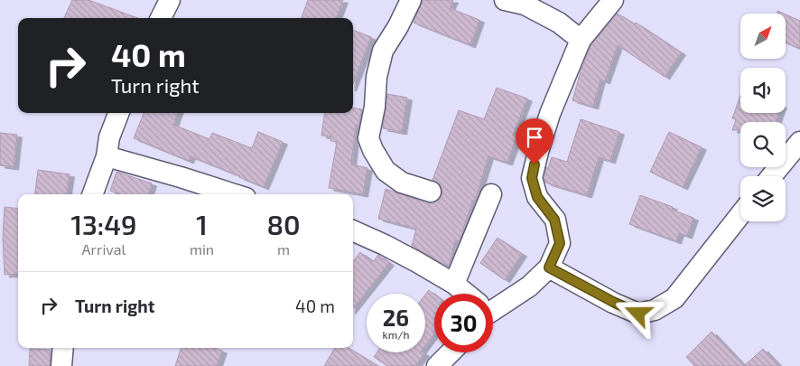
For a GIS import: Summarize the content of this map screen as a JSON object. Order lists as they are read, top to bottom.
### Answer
{
  "north": "top right",
  "page": {
    "turn": ["40 m", "Turn right"],
    "eta": [
      "13:49",
      "Arrival",
      "1",
      "min",
      "80",
      "m"
    ],
    "list": [
      {
        "name": "Turn right",
        "value": "40 m"
      }
    ],
    "speed": "26 km/h",
    "limit": "30"
  }
}
